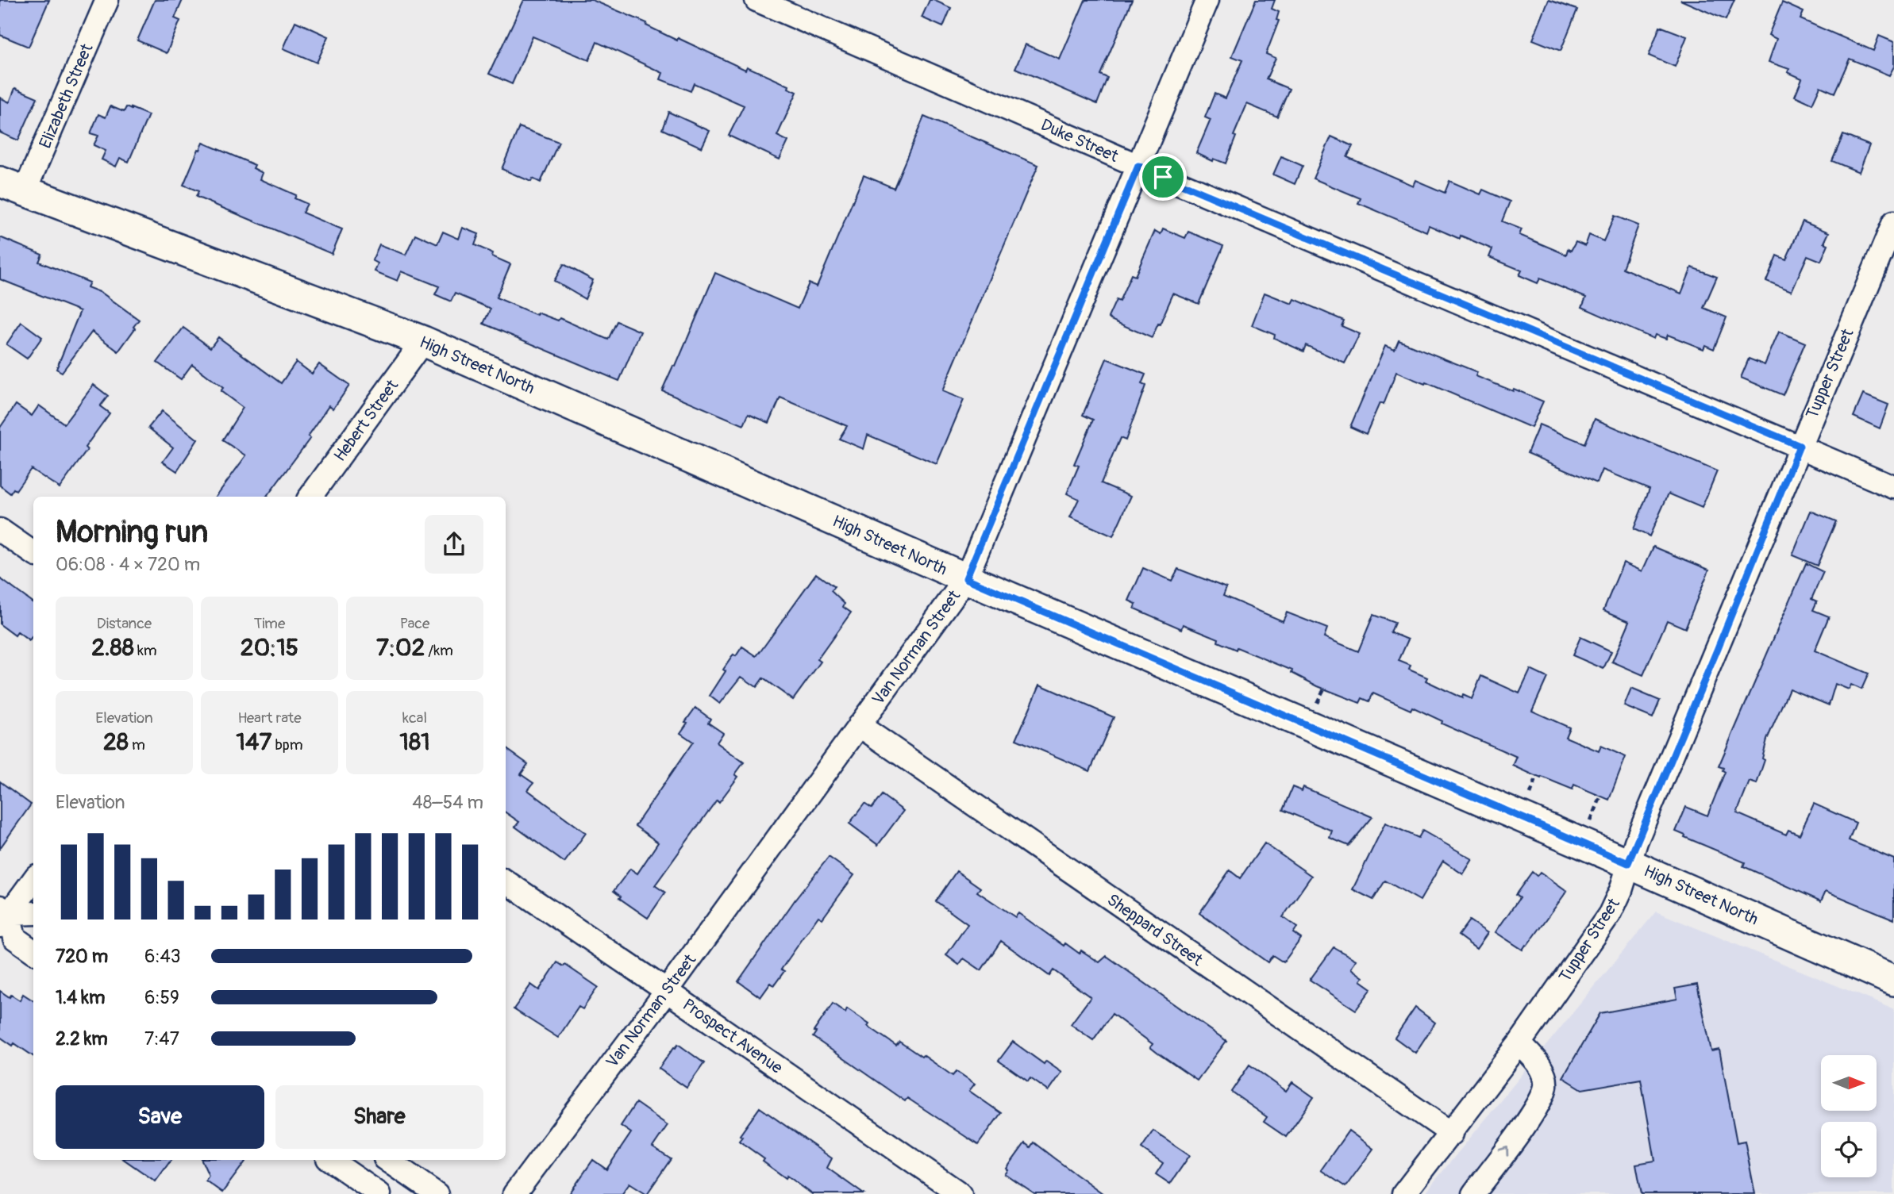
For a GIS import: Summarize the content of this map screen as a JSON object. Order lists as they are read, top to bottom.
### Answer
{
  "streets": {
    "main road": ["High Street North"],
    "street": [
      "Elizabeth Street",
      "Duke Street",
      "Tupper Street",
      "Hebert Street",
      "Van Norman Street",
      "Sheppard Street",
      "Prospect Avenue"
    ]
  },
  "crossings": [
    ["Elizabeth Street", "High Street North"],
    ["Duke Street", "Tupper Street"],
    ["Duke Street", "Van Norman Street"],
    ["High Street North", "Tupper Street"],
    ["High Street North", "Hebert Street"],
    ["High Street North", "Van Norman Street"],
    ["Tupper Street", "Sheppard Street"],
    ["Van Norman Street", "Sheppard Street"],
    ["Van Norman Street", "Prospect Avenue"]
  ],
  "north": "right",
  "page": {
    "heading": ["Morning run", "06:08 · 4 × 720 m"],
    "stats": [
      ["Distance", "2.88 km"],
      ["Time", "20:15"],
      ["Pace", "7:02 /km"],
      ["Elevation", "28 m"],
      ["Heart rate", "147 bpm"],
      ["kcal", "181"]
    ],
    "chart": ["Elevation", "48–54 m"],
    "list": [
      {
        "name": "720 m",
        "note": "6:43"
      },
      {
        "name": "1.4 km",
        "note": "6:59"
      },
      {
        "name": "2.2 km",
        "note": "7:47"
      }
    ],
    "buttons": ["Save", "Share"]
  }
}
